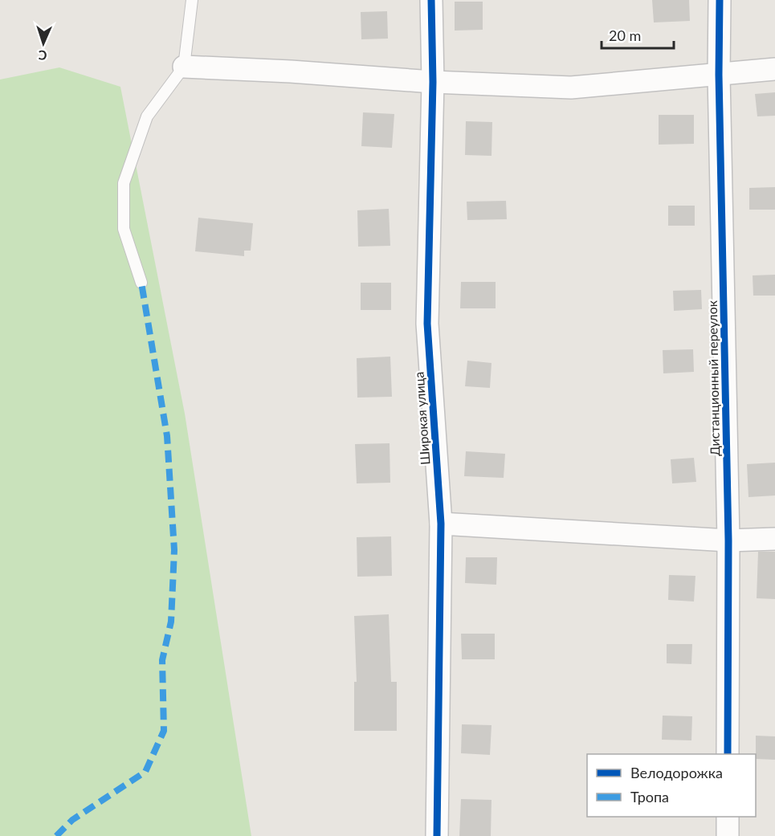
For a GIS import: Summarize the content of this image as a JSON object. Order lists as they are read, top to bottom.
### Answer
{
  "streets": {
    "street": ["Дистанционный переулок", "Широкая улица"]
  },
  "legend": ["Велодорожка", "Тропа"],
  "scale_bar": "20 m",
  "north": "bottom"
}
